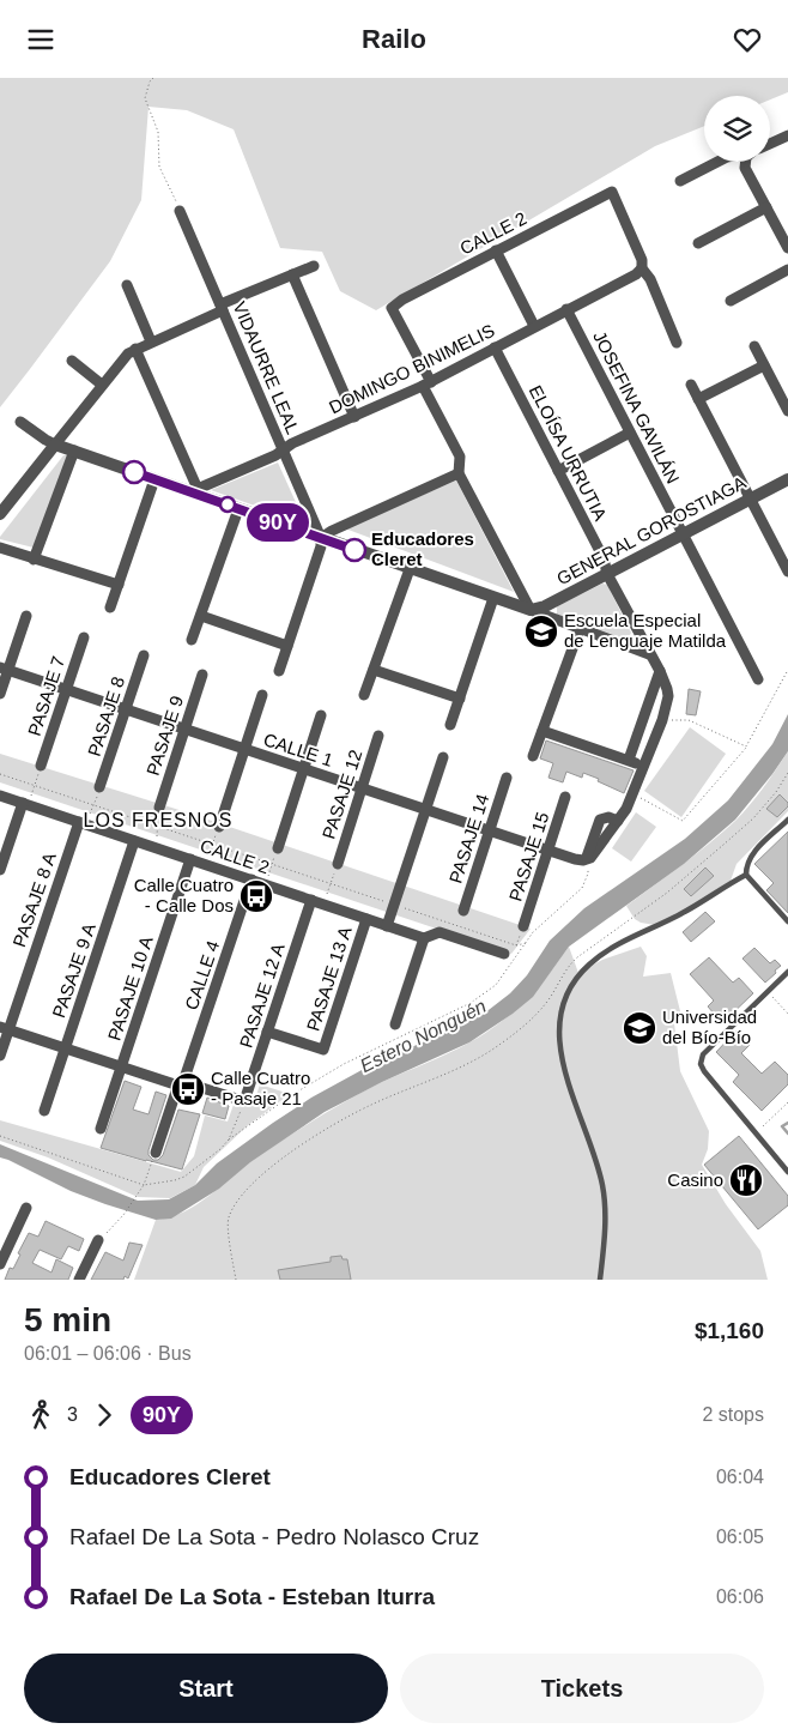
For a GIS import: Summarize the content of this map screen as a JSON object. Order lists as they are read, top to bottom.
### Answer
{
  "streets": {
    "street": [
      "CALLE 2",
      "VIDAURRE LEAL",
      "DOMINGO BINIMELIS",
      "JOSEFINA GAVILÁN",
      "ELOÍSA URRUTIA",
      "GENERAL GOROSTIAGA",
      "PASAJE 7",
      "PASAJE 8",
      "PASAJE 9",
      "CALLE 1",
      "PASAJE 12",
      "PASAJE 14",
      "PASAJE 15",
      "PASAJE 8 A",
      "PASAJE 9 A",
      "CALLE 4",
      "PASAJE 13 A",
      "PASAJE 10 A",
      "PASAJE 12 A"
    ]
  },
  "crossings": [
    ["CALLE 2", "DOMINGO BINIMELIS"],
    ["CALLE 2", "PASAJE 8 A"],
    ["CALLE 2", "PASAJE 9 A"],
    ["CALLE 2", "CALLE 4"],
    ["CALLE 2", "PASAJE 13 A"],
    ["CALLE 2", "PASAJE 10 A"],
    ["CALLE 2", "PASAJE 12 A"],
    ["VIDAURRE LEAL", "DOMINGO BINIMELIS"],
    ["DOMINGO BINIMELIS", "JOSEFINA GAVILÁN"],
    ["DOMINGO BINIMELIS", "ELOÍSA URRUTIA"],
    ["JOSEFINA GAVILÁN", "GENERAL GOROSTIAGA"],
    ["ELOÍSA URRUTIA", "GENERAL GOROSTIAGA"],
    ["PASAJE 7", "CALLE 1"],
    ["PASAJE 8", "CALLE 1"],
    ["PASAJE 9", "CALLE 1"],
    ["CALLE 1", "PASAJE 12"],
    ["CALLE 1", "PASAJE 14"],
    ["CALLE 1", "PASAJE 15"],
    ["PASAJE 13 A", "PASAJE 12 A"]
  ],
  "districts": ["LOS FRESNOS"],
  "water": ["Estero Nonguén"],
  "places": {
    "other": ["Educadores Cleret"],
    "school or university": ["Escuela Especial de Lenguaje Matilda", "Universidad del Bío-Bío"],
    "bus stop": ["Calle Cuatro - Calle Dos", "Calle Cuatro - Pasaje 21"],
    "restaurant": ["Casino"]
  },
  "lines": ["bus line 90Y"],
  "page": {
    "header": "Railo",
    "on_map": "90Y",
    "heading": ["5 min", "06:01 – 06:06 · Bus", "$1,160"],
    "legs": ["3", "90Y", "2 stops"],
    "list": [
      {
        "name": "Educadores Cleret",
        "value": "06:04"
      },
      {
        "name": "Rafael De La Sota - Pedro Nolasco Cruz",
        "value": "06:05"
      },
      {
        "name": "Rafael De La Sota - Esteban Iturra",
        "value": "06:06"
      }
    ],
    "buttons": ["Start", "Tickets"]
  }
}
